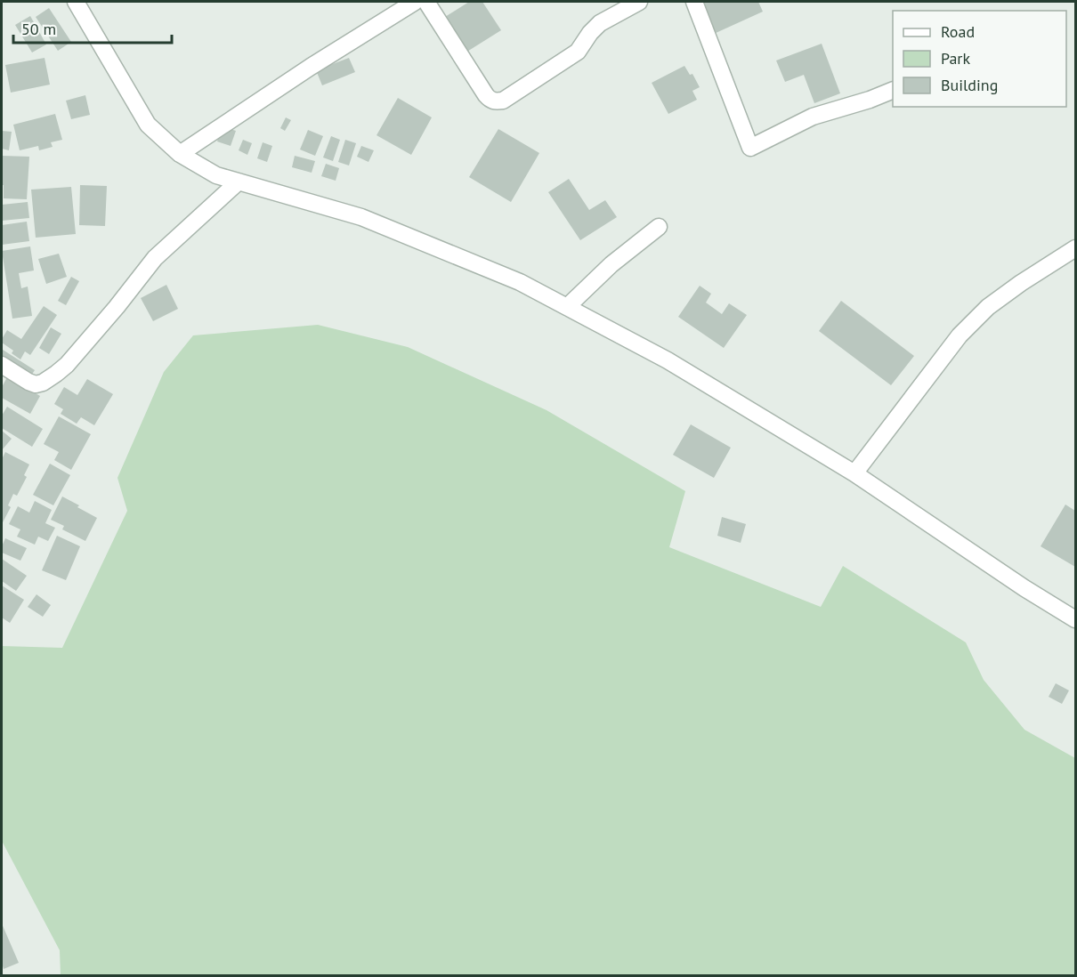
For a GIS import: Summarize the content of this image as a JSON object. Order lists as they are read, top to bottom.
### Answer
{
  "legend": ["Road", "Park", "Building"],
  "scale_bar": "50 m"
}
